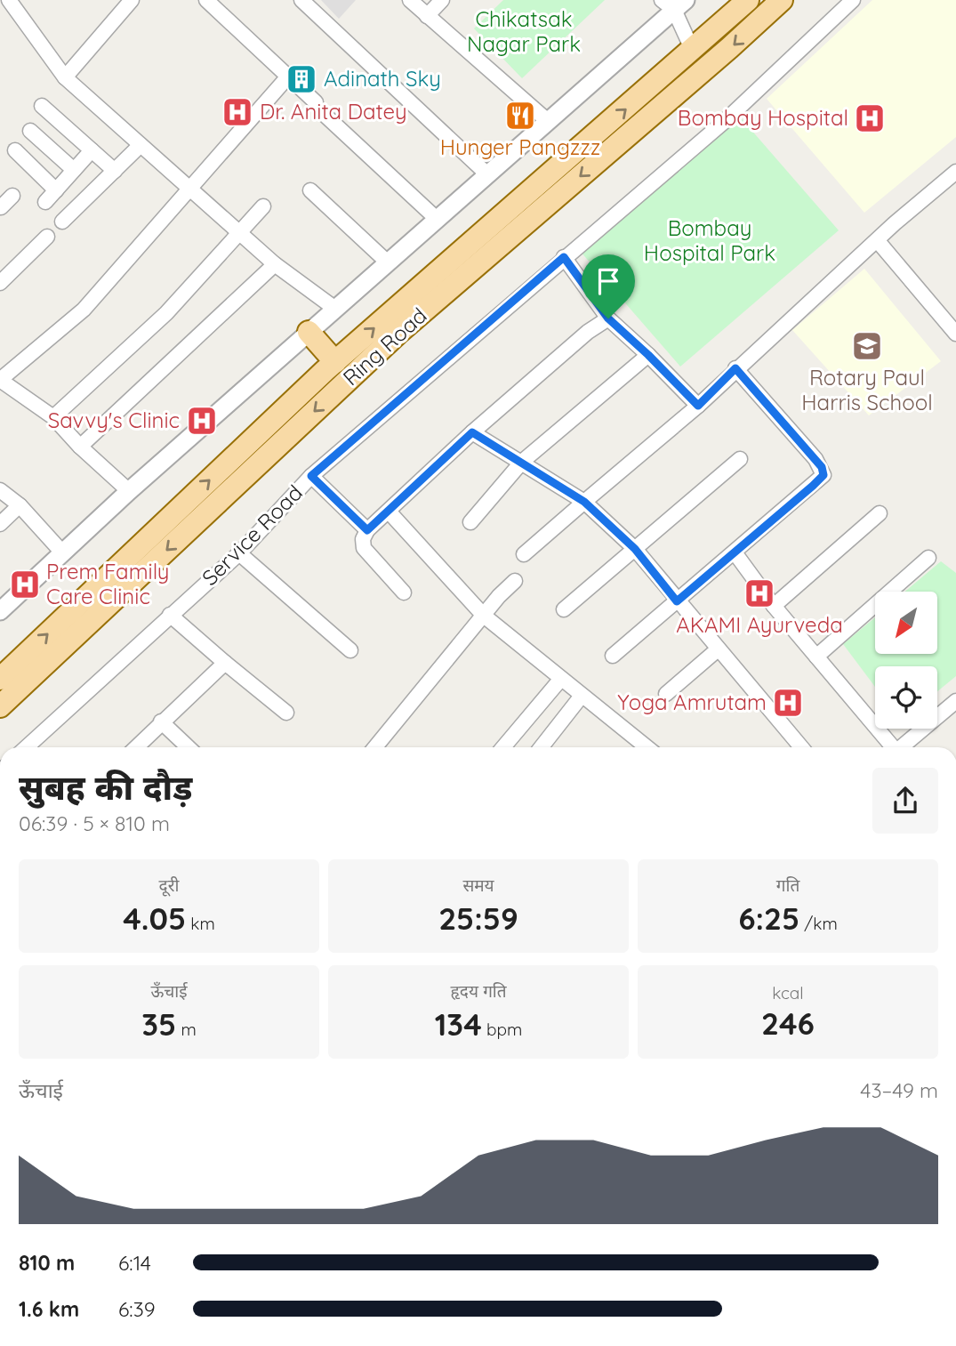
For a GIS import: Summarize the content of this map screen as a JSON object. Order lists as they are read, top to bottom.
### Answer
{
  "streets": {
    "main road": ["Ring Road"],
    "street": ["Service Road"]
  },
  "parks": ["Chikatsak Nagar Park", "Bombay Hospital Park"],
  "places": {
    "building": ["Adinath Sky"],
    "hospital": [
      "Dr. Anita Datey",
      "Bombay Hospital",
      "Savvy's Clinic",
      "Prem Family Care Clinic",
      "AKAMI Ayurveda",
      "Yoga Amrutam"
    ],
    "restaurant": ["Hunger Pangzzz"],
    "school or university": ["Rotary Paul Harris School"]
  },
  "north": "bottom left",
  "page": {
    "heading": ["सुबह की दौड़", "06:39 · 5 × 810 m"],
    "stats": [
      ["दूरी", "4.05 km"],
      ["समय", "25:59"],
      ["गति", "6:25 /km"],
      ["ऊँचाई", "35 m"],
      ["हृदय गति", "134 bpm"],
      ["kcal", "246"]
    ],
    "chart": ["ऊँचाई", "43–49 m"],
    "list": [
      {
        "name": "810 m",
        "note": "6:14"
      },
      {
        "name": "1.6 km",
        "note": "6:39"
      }
    ]
  }
}
